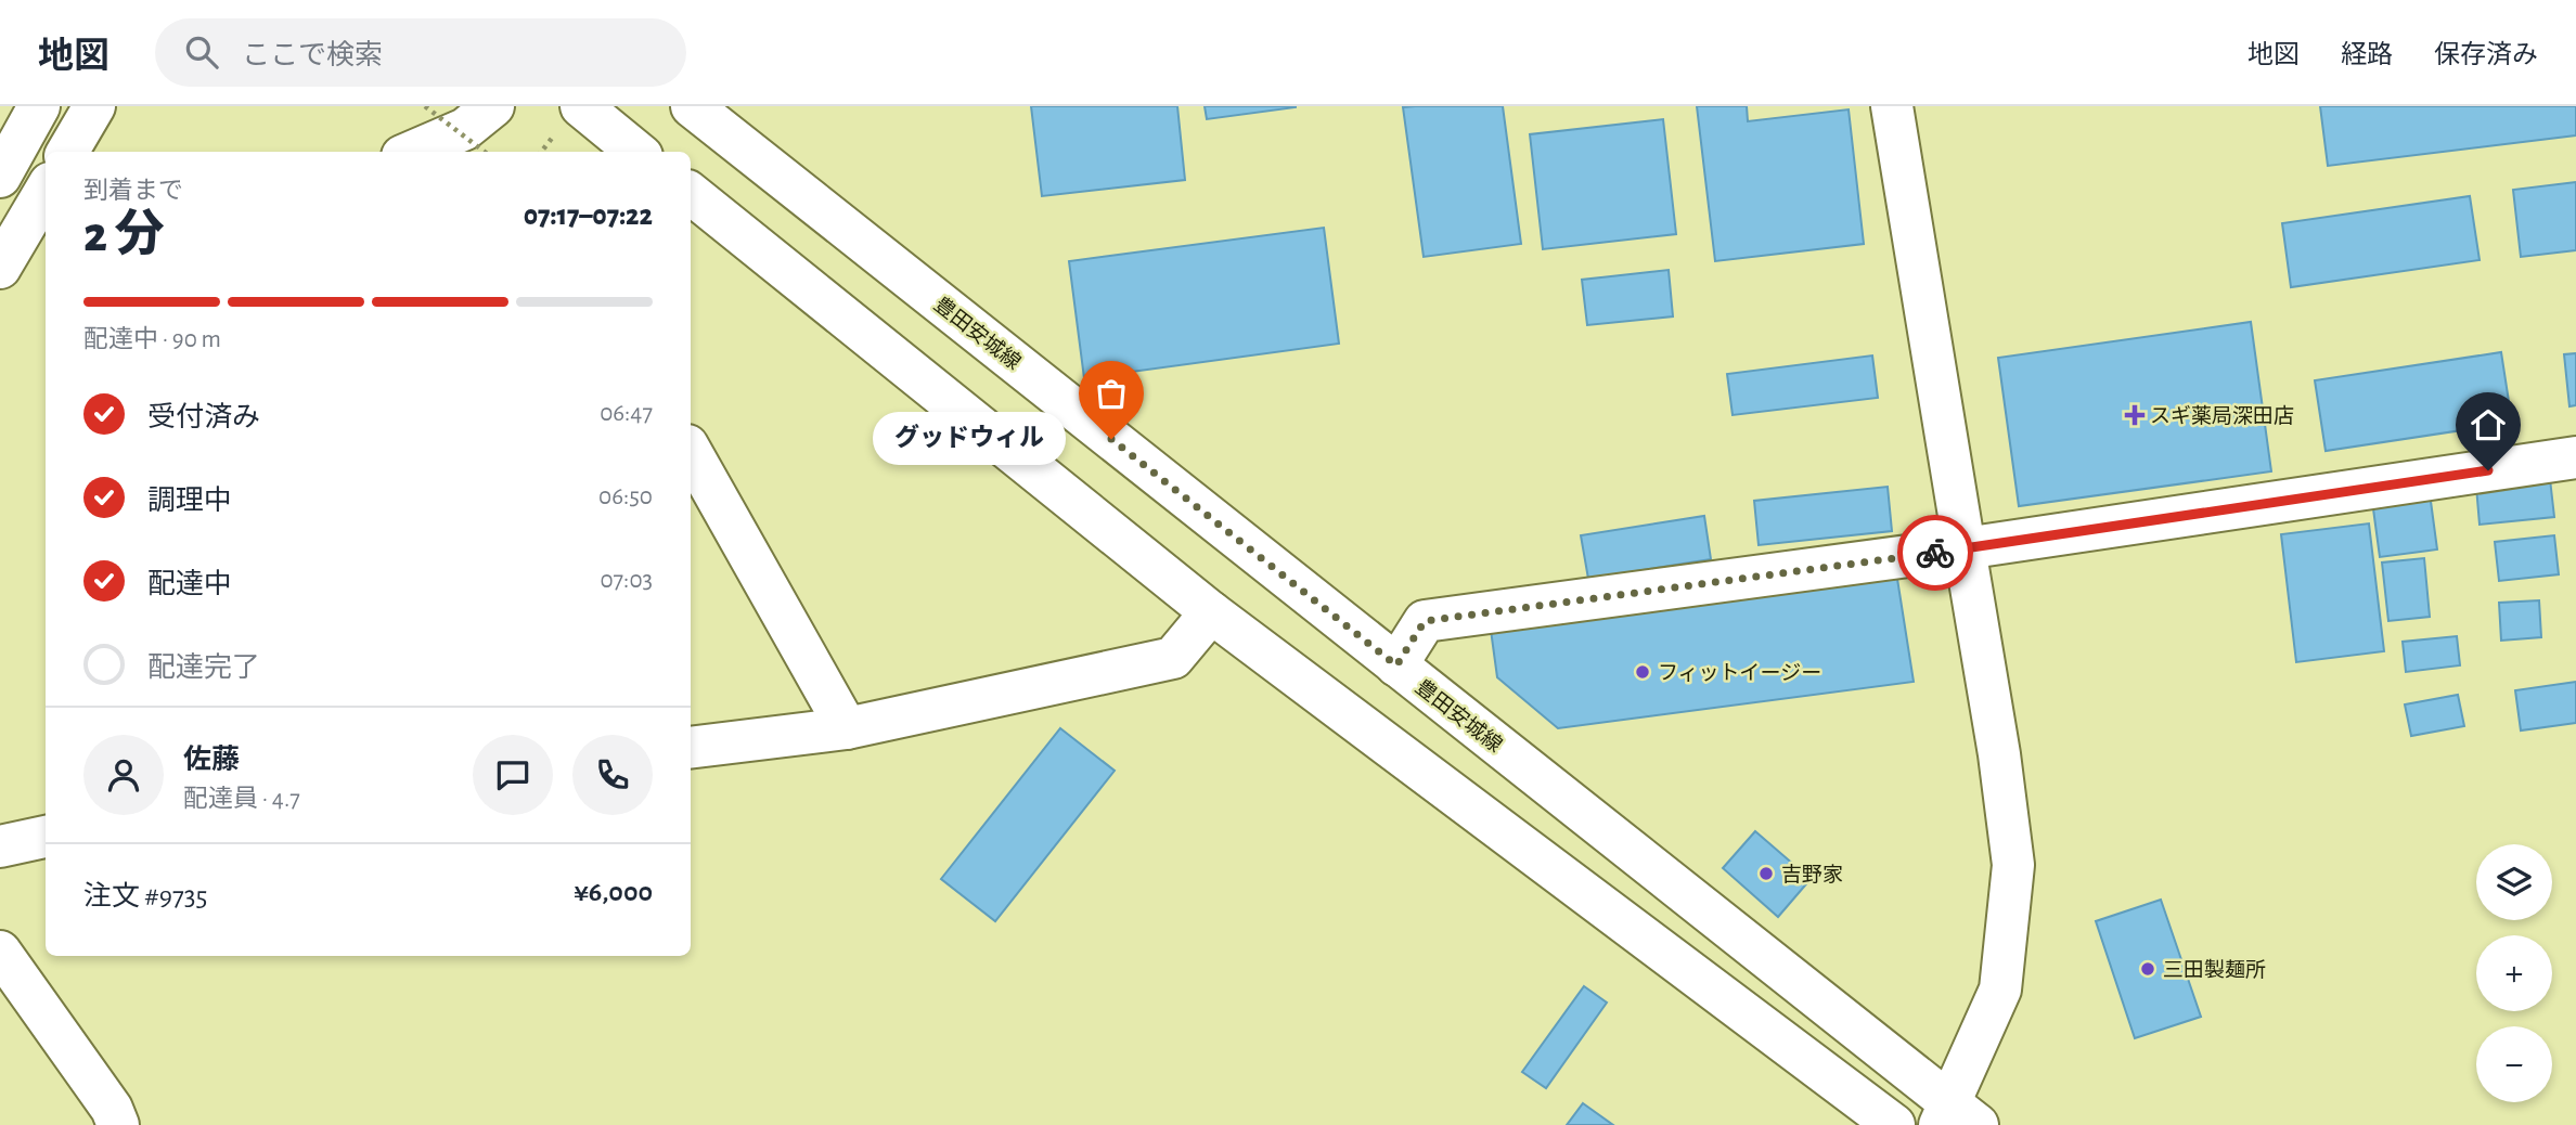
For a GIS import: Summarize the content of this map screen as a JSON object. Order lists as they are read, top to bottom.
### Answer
{
  "streets": {
    "main road": ["豊田安城線"]
  },
  "places": {
    "health": ["スギ薬局深田店"],
    "other": [
      "グッドウィル",
      "フィットイージー",
      "吉野家",
      "三田製麺所"
    ]
  },
  "page": {
    "header": "地図",
    "search": "ここで検索",
    "nav": ["地図", "経路", "保存済み"],
    "heading": ["2 分", "到着まで", "07:17–07:22"],
    "panel": [
      "佐藤",
      "配達員 · 4.7",
      "注文 #9735",
      "¥6,000"
    ],
    "bar": "配達中 · 90 m",
    "list": [
      ["受付済み", "06:47"],
      ["調理中", "06:50"],
      ["配達中", "07:03"],
      "配達完了"
    ],
    "bubble": "グッドウィル",
    "map_buttons": ["+", "−"]
  }
}
